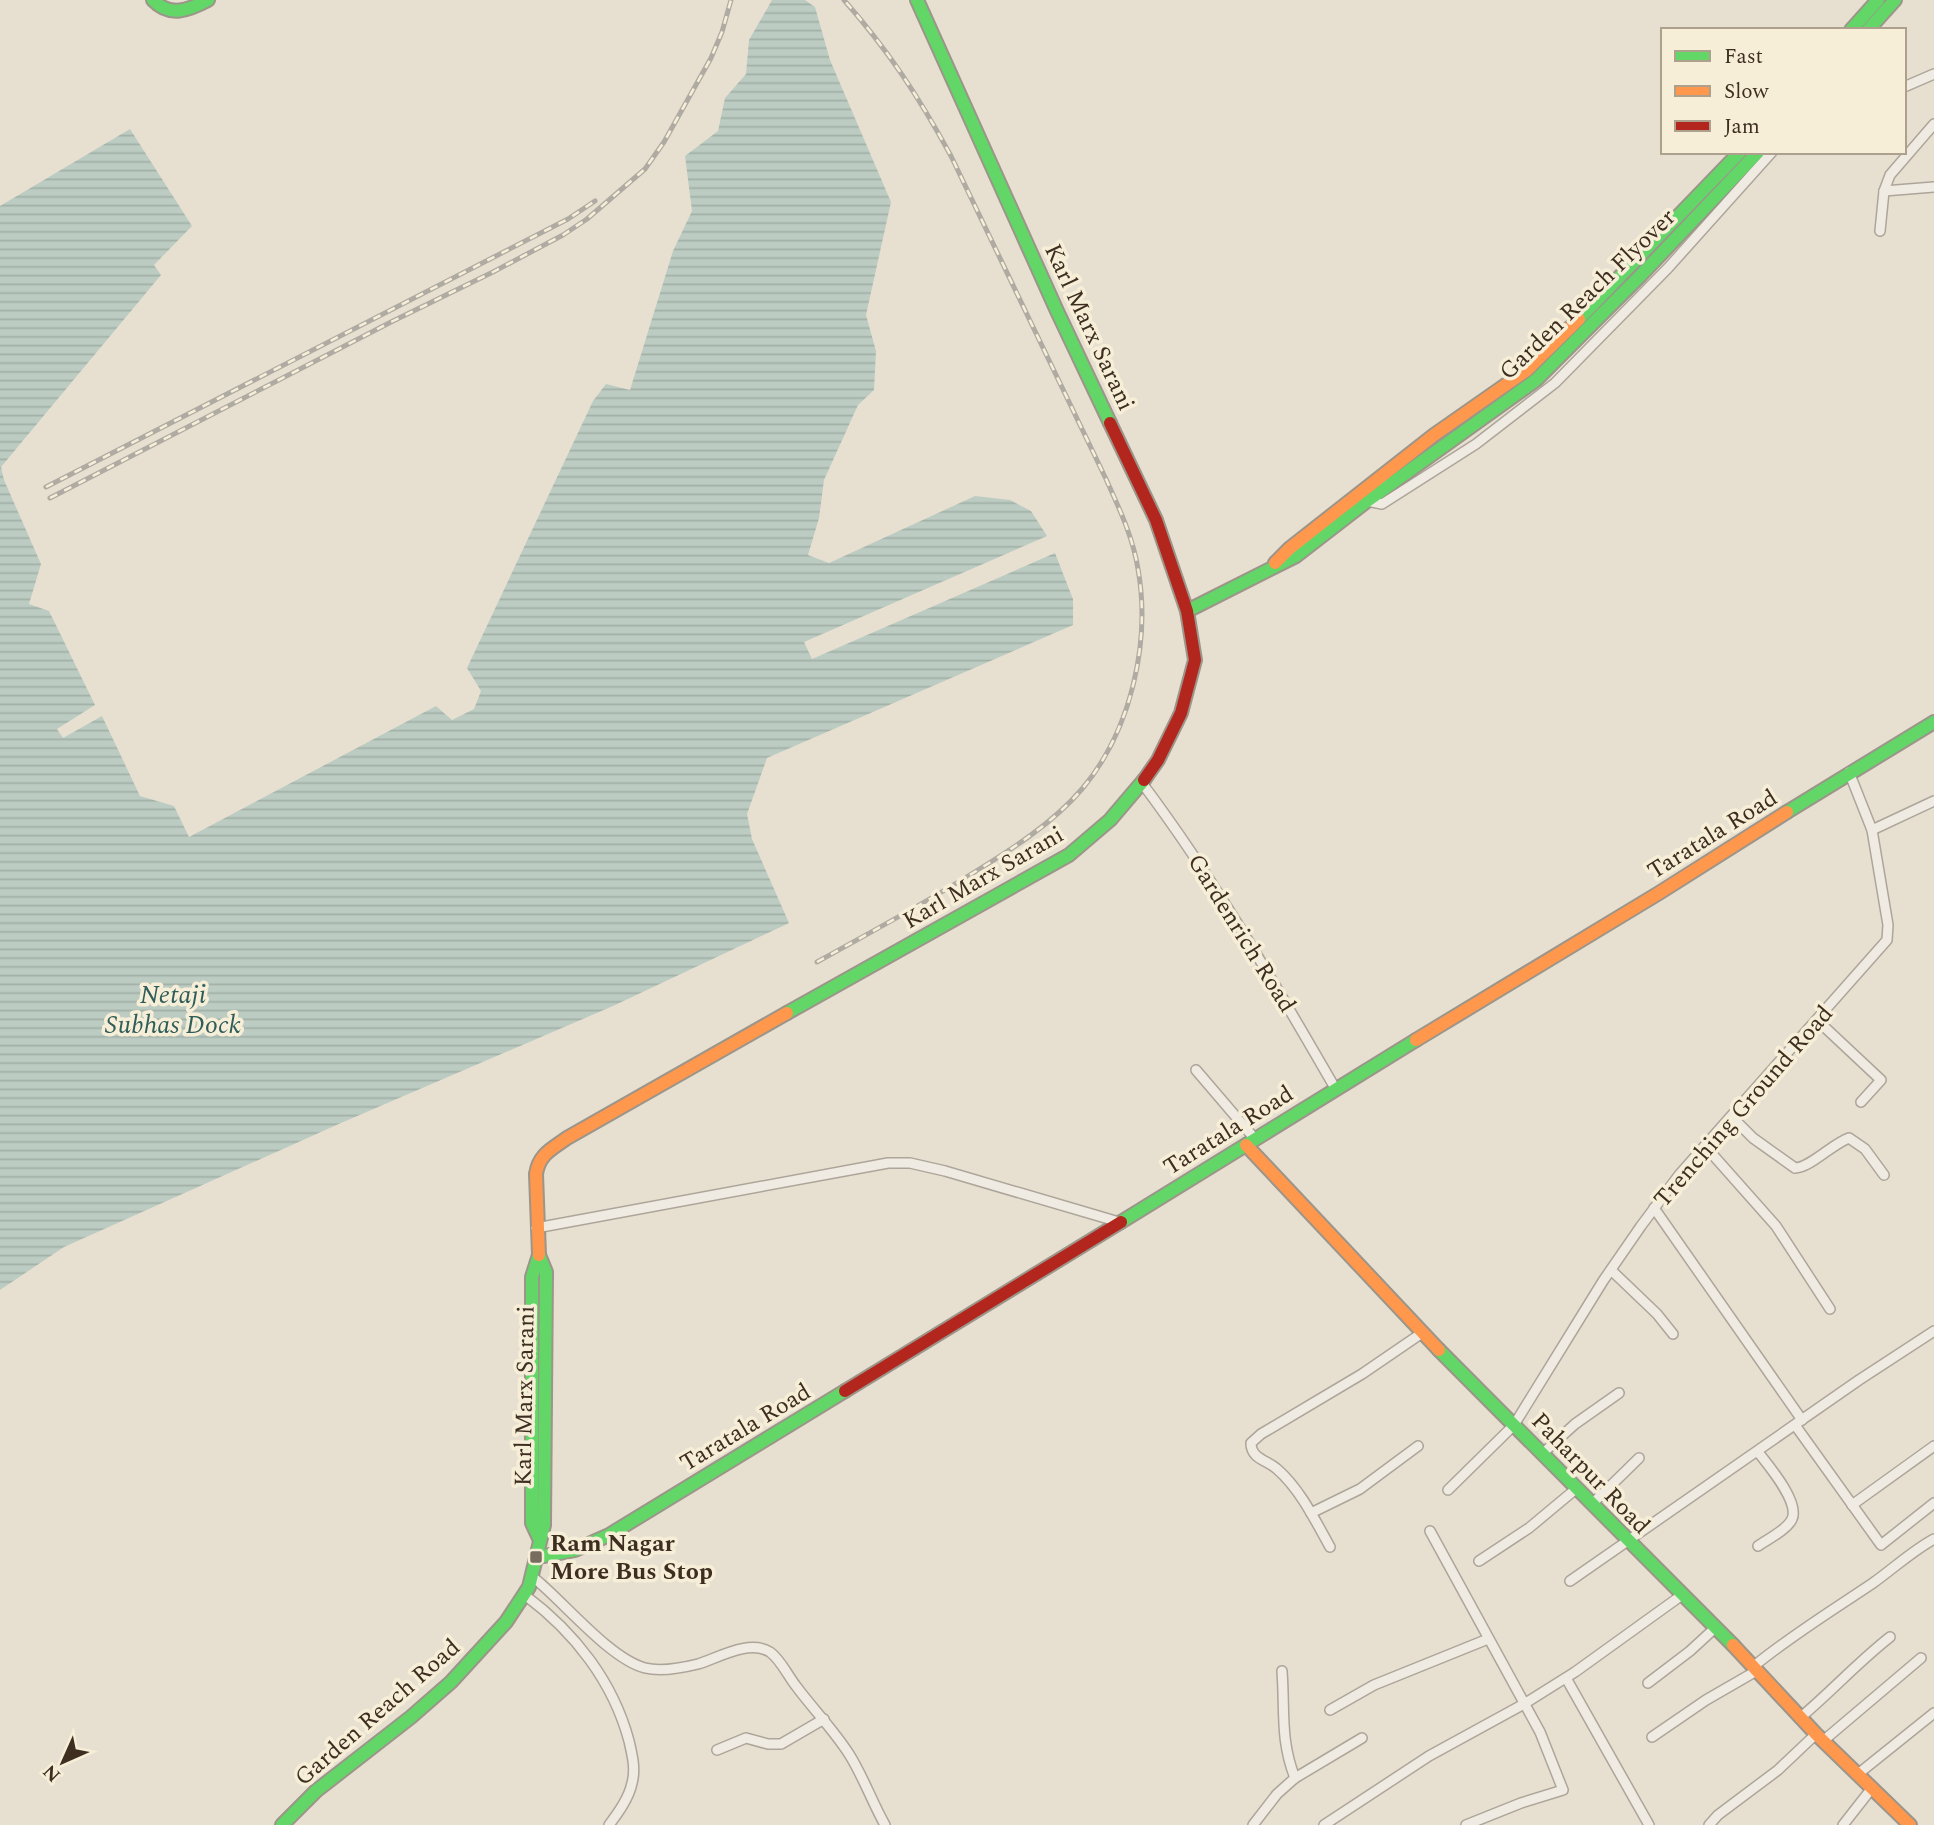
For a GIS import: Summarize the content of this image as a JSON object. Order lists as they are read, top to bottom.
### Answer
{
  "streets": {
    "main road": [
      "Garden Reach Flyover",
      "Karl Marx Sarani",
      "Taratala Road",
      "Paharpur Road",
      "Garden Reach Road"
    ],
    "street": ["Gardenrich Road", "Trenching Ground Road"]
  },
  "crossings": [
    ["Karl Marx Sarani", "Taratala Road"],
    ["Karl Marx Sarani", "Gardenrich Road"],
    ["Karl Marx Sarani", "Garden Reach Road"],
    ["Taratala Road", "Gardenrich Road"],
    ["Taratala Road", "Trenching Ground Road"],
    ["Taratala Road", "Paharpur Road"],
    ["Taratala Road", "Garden Reach Road"],
    ["Trenching Ground Road", "Paharpur Road"]
  ],
  "water": ["Netaji Subhas Dock"],
  "places": {
    "transit": ["Ram Nagar More Bus Stop"]
  },
  "legend": ["Fast", "Slow", "Jam"],
  "north": "bottom left"
}
